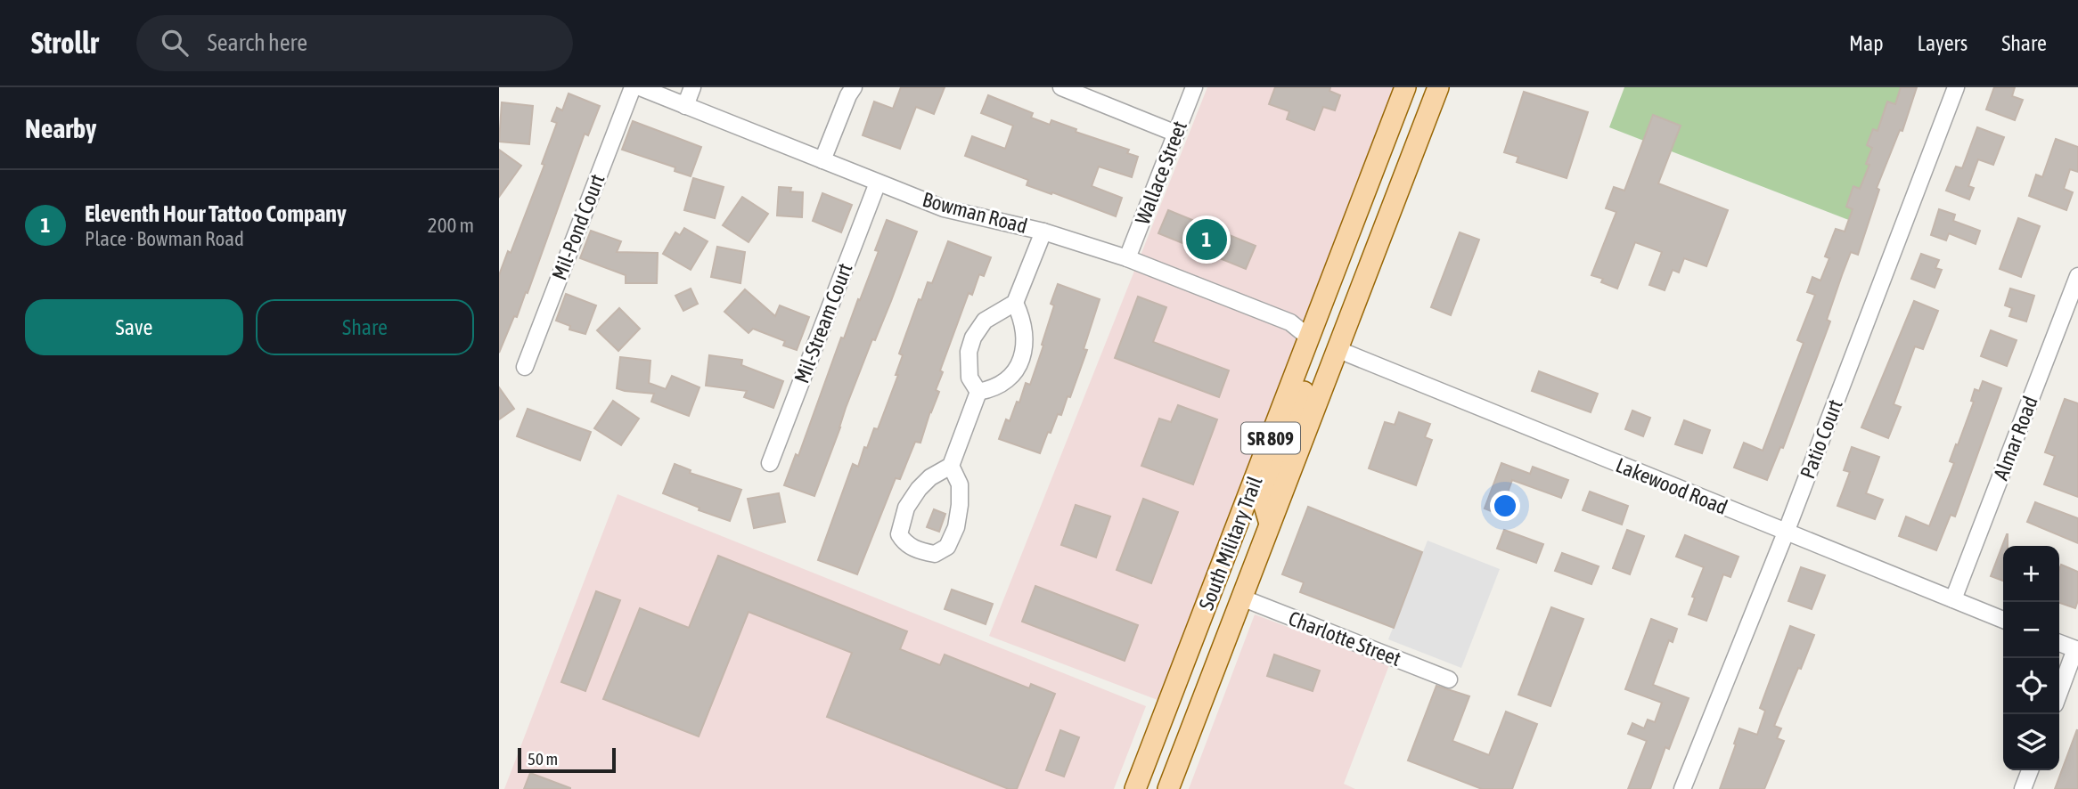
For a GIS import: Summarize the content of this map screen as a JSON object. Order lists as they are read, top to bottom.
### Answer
{
  "streets": {
    "main road": ["SR 809", "South Military Trail"],
    "street": [
      "Wallace Street",
      "Bowman Road",
      "Mil-Pond Court",
      "Mil-Stream Court",
      "Almar Road",
      "Patio Court",
      "Lakewood Road",
      "Charlotte Street"
    ]
  },
  "crossings": [
    ["Wallace Street", "Bowman Road"],
    ["Bowman Road", "Mil-Stream Court"],
    ["Bowman Road", "South Military Trail"],
    ["Almar Road", "Lakewood Road"],
    ["Patio Court", "Lakewood Road"],
    ["Lakewood Road", "South Military Trail"],
    ["South Military Trail", "Charlotte Street"]
  ],
  "scale_bar": "50 m",
  "page": {
    "header": "Strollr",
    "search": "Search here",
    "nav": ["Map", "Layers", "Share"],
    "heading": "Nearby",
    "list": [
      {
        "mark": "1",
        "name": "Eleventh Hour Tattoo Company",
        "note": "Place · Bowman Road",
        "value": "200 m"
      }
    ],
    "pins": "1",
    "buttons": ["Save", "Share"],
    "map_buttons": ["+", "−"],
    "scale": "50 m"
  }
}
